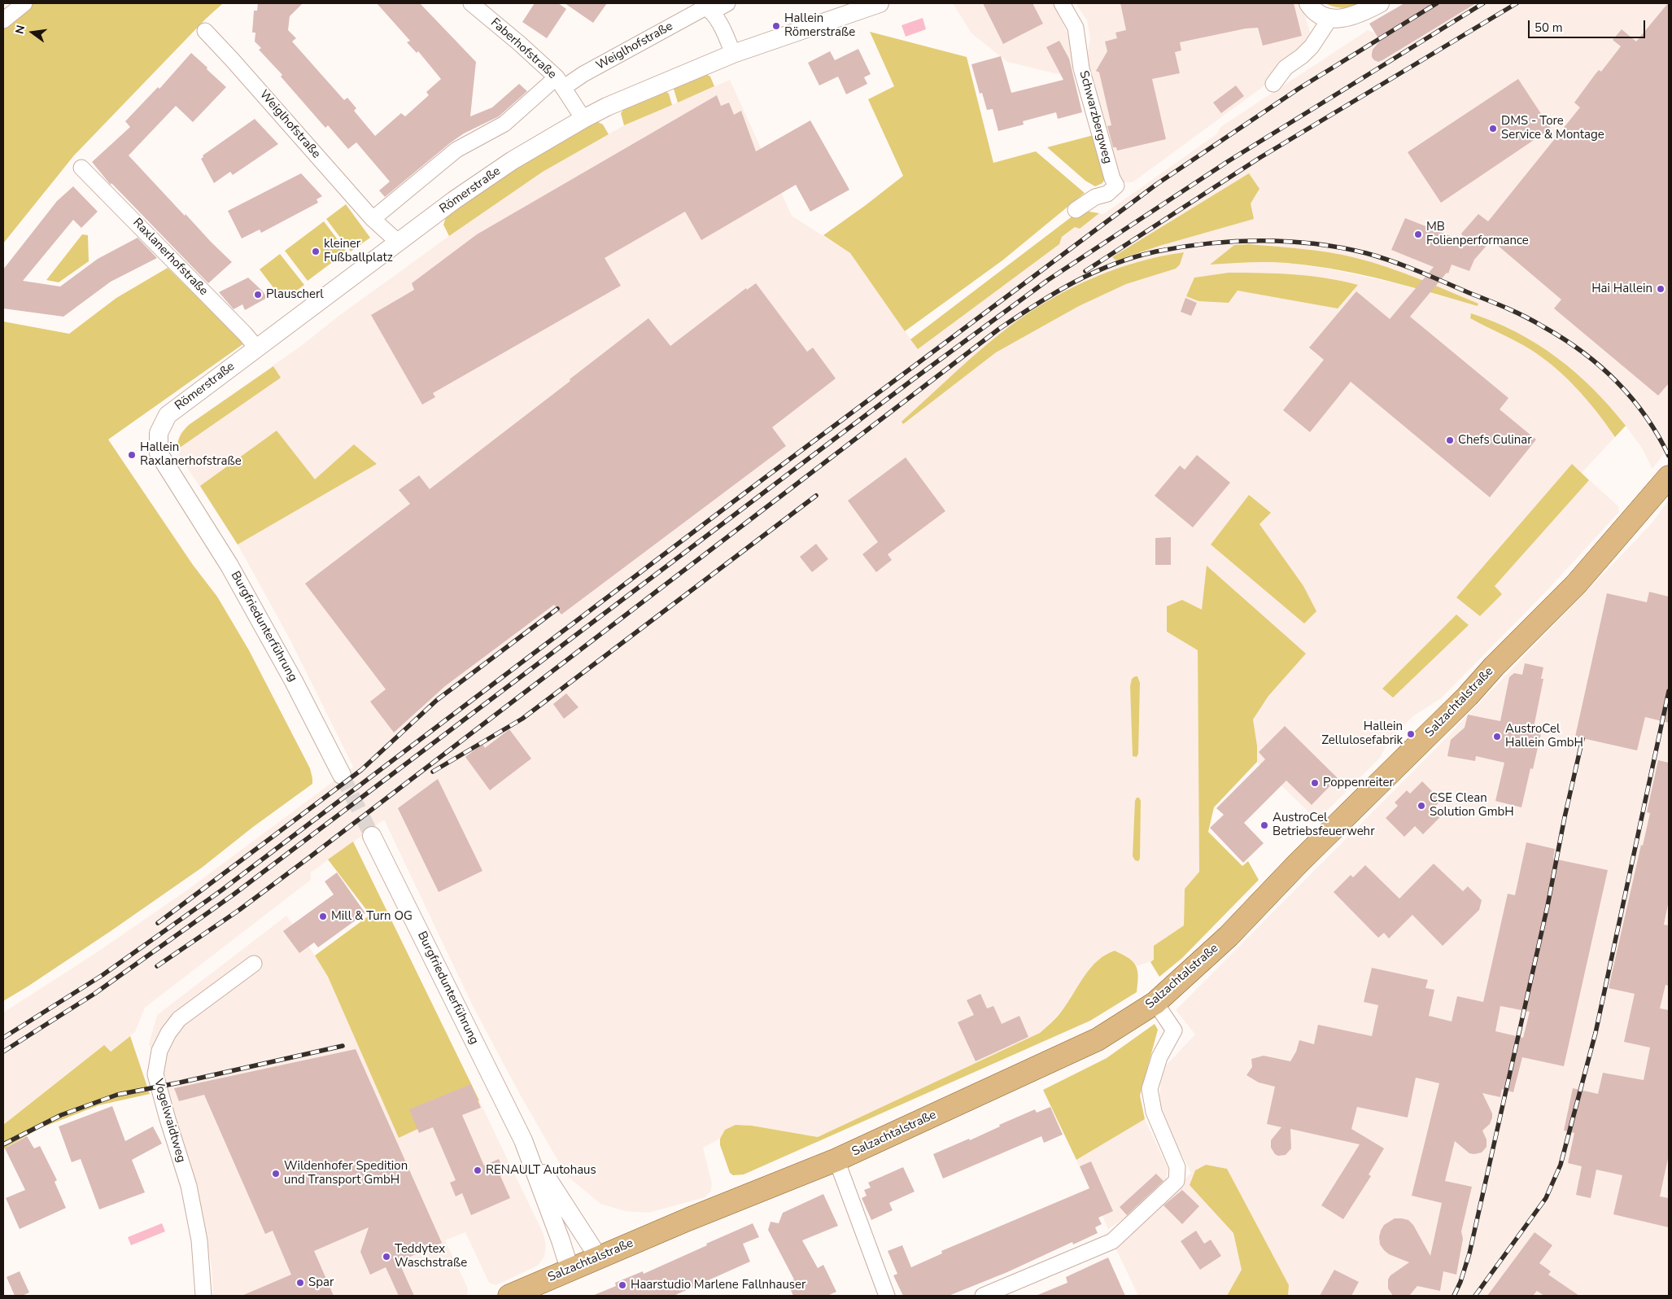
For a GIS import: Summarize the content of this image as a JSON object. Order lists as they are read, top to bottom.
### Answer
{
  "streets": {
    "main road": ["Salzachtalstraße"],
    "street": [
      "Weiglhofstraße",
      "Faberhofstraße",
      "Schwarzbergweg",
      "Römerstraße",
      "Raxlanerhofstraße",
      "Burgfriedunterführung",
      "Vogelwaidtweg"
    ]
  },
  "crossings": [
    ["Weiglhofstraße", "Faberhofstraße"],
    ["Weiglhofstraße", "Römerstraße"],
    ["Faberhofstraße", "Römerstraße"],
    ["Römerstraße", "Raxlanerhofstraße"],
    ["Römerstraße", "Burgfriedunterführung"],
    ["Burgfriedunterführung", "Salzachtalstraße"]
  ],
  "places": [
    "Hallein Römerstraße",
    "DMS - Tore Service & Montage",
    "MB Folienperformance",
    "kleiner Fußballplatz",
    "Hai Hallein",
    "Plauscherl",
    "Chefs Culinar",
    "Hallein Raxlanerhofstraße",
    "Hallein Zellulosefabrik",
    "AustroCel Hallein GmbH",
    "Poppenreiter",
    "CSE Clean Solution GmbH",
    "AustroCel Betriebsfeuerwehr",
    "Mill & Turn OG",
    "RENAULT Autohaus",
    "Wildenhofer Spedition und Transport GmbH",
    "Teddytex Waschstraße",
    "Spar",
    "Haarstudio Marlene Fallnhauser"
  ],
  "scale_bar": "50 m",
  "north": "left"
}
